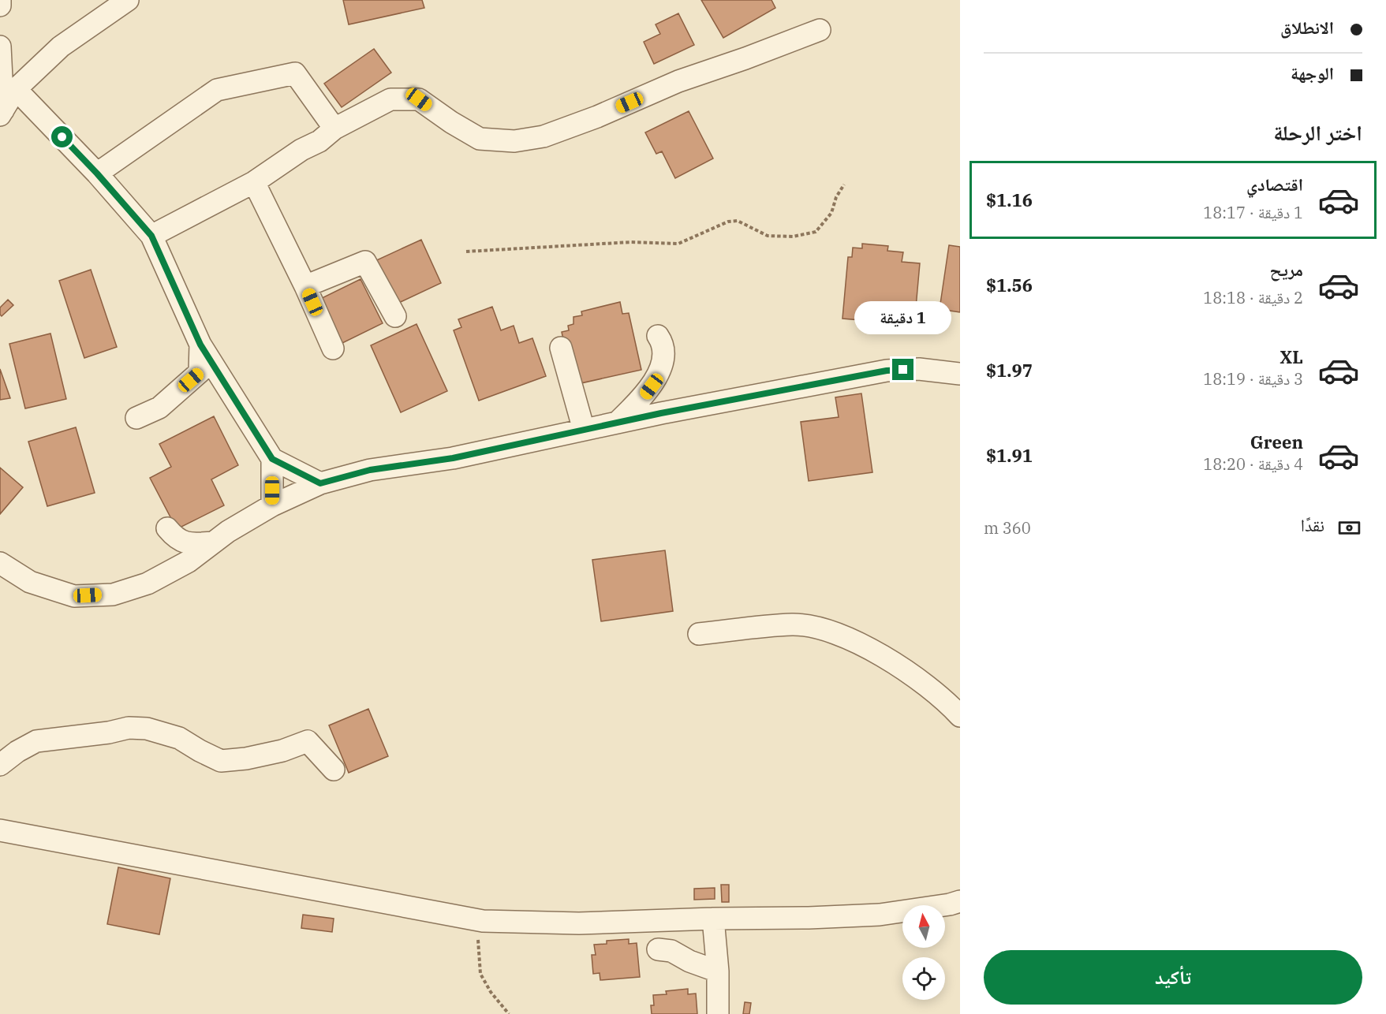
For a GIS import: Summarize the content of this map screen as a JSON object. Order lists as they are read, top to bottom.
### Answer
{
  "north": "top",
  "page": {
    "banner": ["الانطلاق", "الوجهة"],
    "heading": "اختر الرحلة",
    "list": [
      {
        "name": "اقتصادي",
        "note": "1 دقيقة · 18:17",
        "value": "$1.16"
      },
      {
        "name": "مريح",
        "note": "2 دقيقة · 18:18",
        "value": "$1.56"
      },
      {
        "name": "XL",
        "note": "3 دقيقة · 18:19",
        "value": "$1.97"
      },
      {
        "name": "Green",
        "note": "4 دقيقة · 18:20",
        "value": "$1.91"
      }
    ],
    "bubble": "1 دقيقة",
    "pay": ["نقدًا", "360 m"],
    "buttons": "تأكيد"
  }
}
